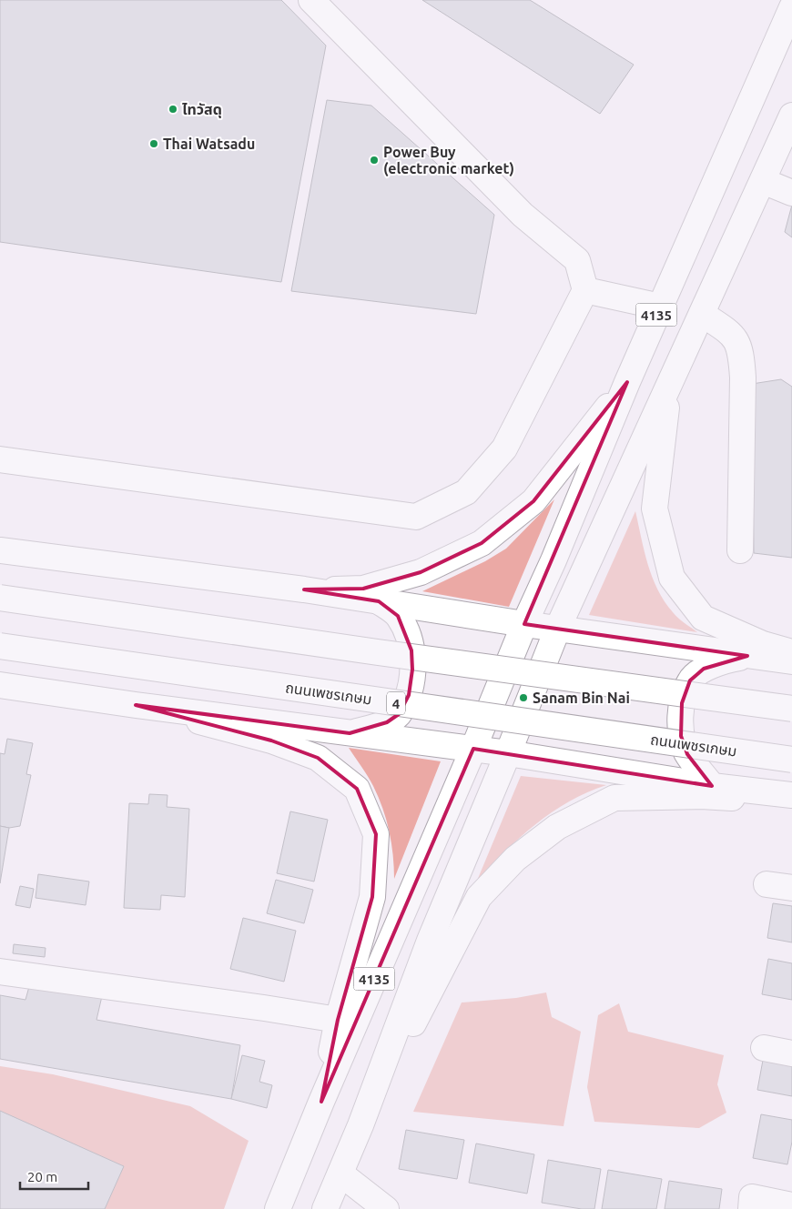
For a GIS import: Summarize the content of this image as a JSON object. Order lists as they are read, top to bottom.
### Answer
{
  "streets": {
    "main road": ["4135", "ถนนเพชรเกษม", "4"]
  },
  "places": [
    "ไทวัสดุ",
    "Thai Watsadu",
    "Power Buy (electronic market)",
    "Sanam Bin Nai"
  ],
  "scale_bar": "20 m"
}
